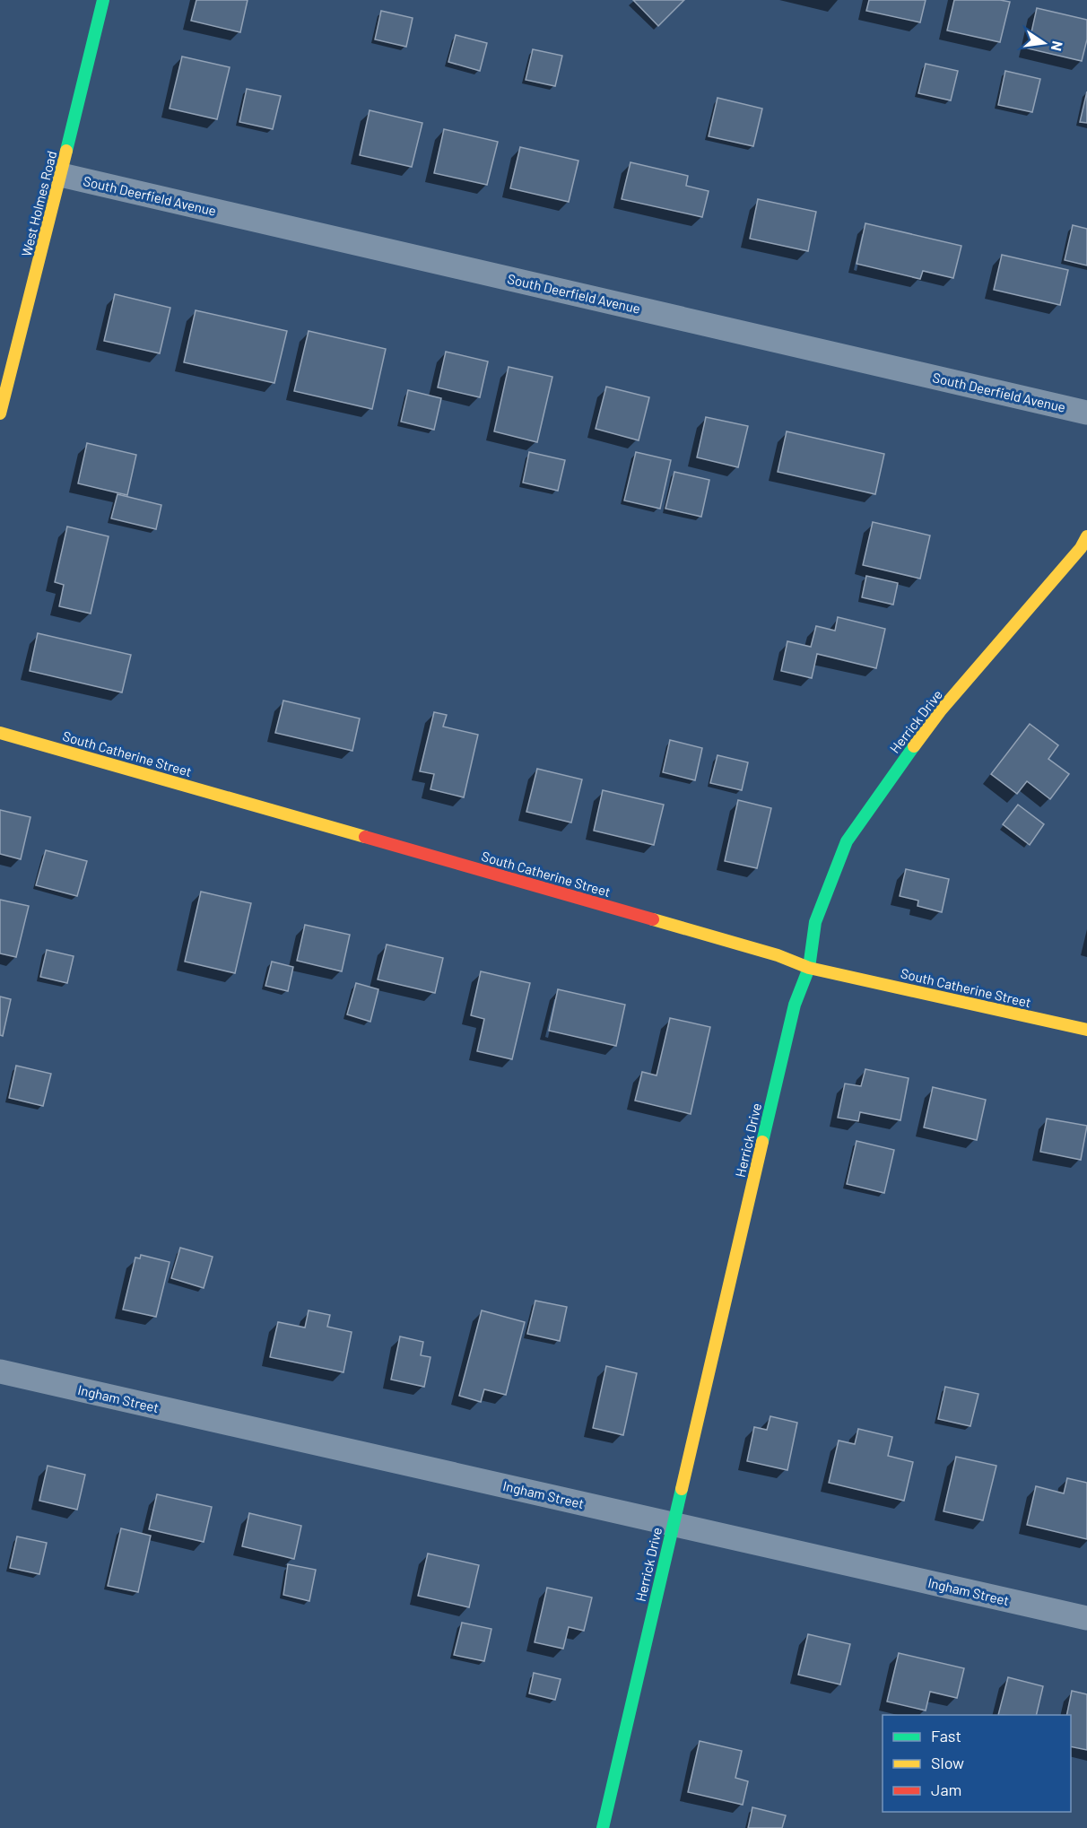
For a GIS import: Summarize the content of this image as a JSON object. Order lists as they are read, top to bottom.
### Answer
{
  "streets": {
    "street": [
      "South Deerfield Avenue",
      "West Holmes Road",
      "Herrick Drive",
      "South Catherine Street",
      "Ingham Street"
    ]
  },
  "crossings": [
    ["South Deerfield Avenue", "West Holmes Road"],
    ["Herrick Drive", "South Catherine Street"],
    ["Herrick Drive", "Ingham Street"]
  ],
  "legend": ["Fast", "Slow", "Jam"],
  "north": "right"
}
